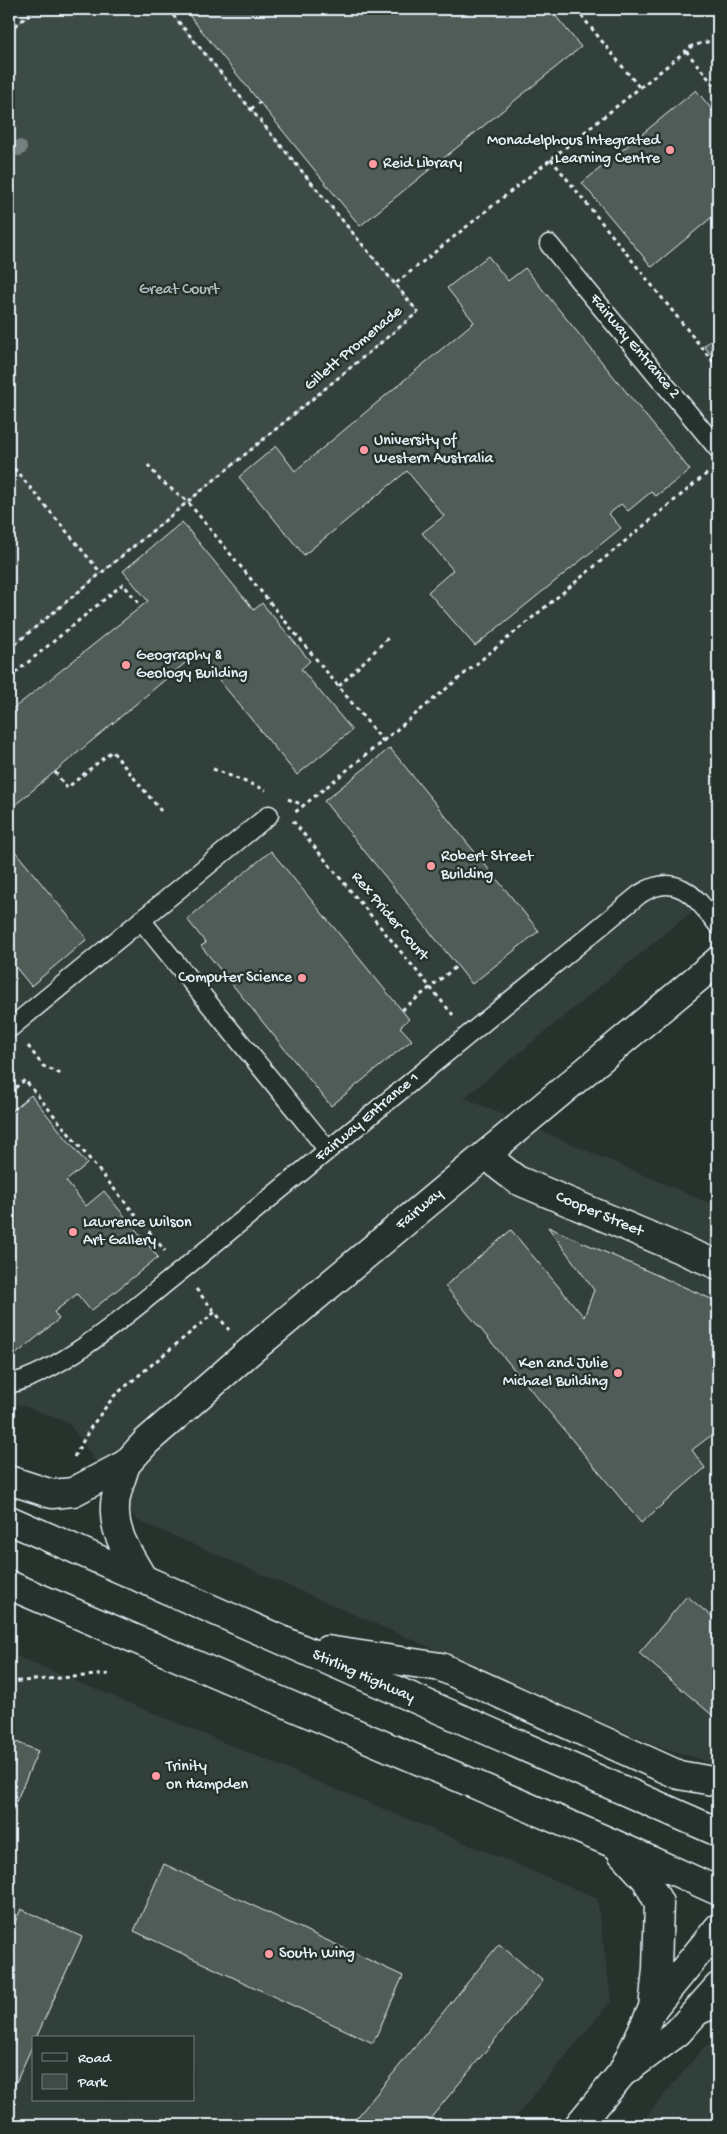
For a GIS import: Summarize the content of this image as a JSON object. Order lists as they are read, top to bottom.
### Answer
{
  "streets": {
    "main road": ["Fairway", "Cooper Street", "Stirling Highway"],
    "lane": ["Fairway Entrance 2", "Fairway Entrance 1"],
    "path": ["Gillett Promenade", "Rex Prider Court"]
  },
  "crossings": [
    ["Rex Prider Court", "Fairway Entrance 1"],
    ["Fairway", "Cooper Street"]
  ],
  "parks": ["Great Court"],
  "places": [
    "Monadelphous Integrated Learning Centre",
    "Reid Library",
    "University of Western Australia",
    "Geography & Geology Building",
    "Robert Street Building",
    "Computer Science",
    "Lawrence Wilson Art Gallery",
    "Ken and Julie Michael Building",
    "Trinity on Hampden",
    "South Wing"
  ],
  "legend": ["Road", "Park"]
}
